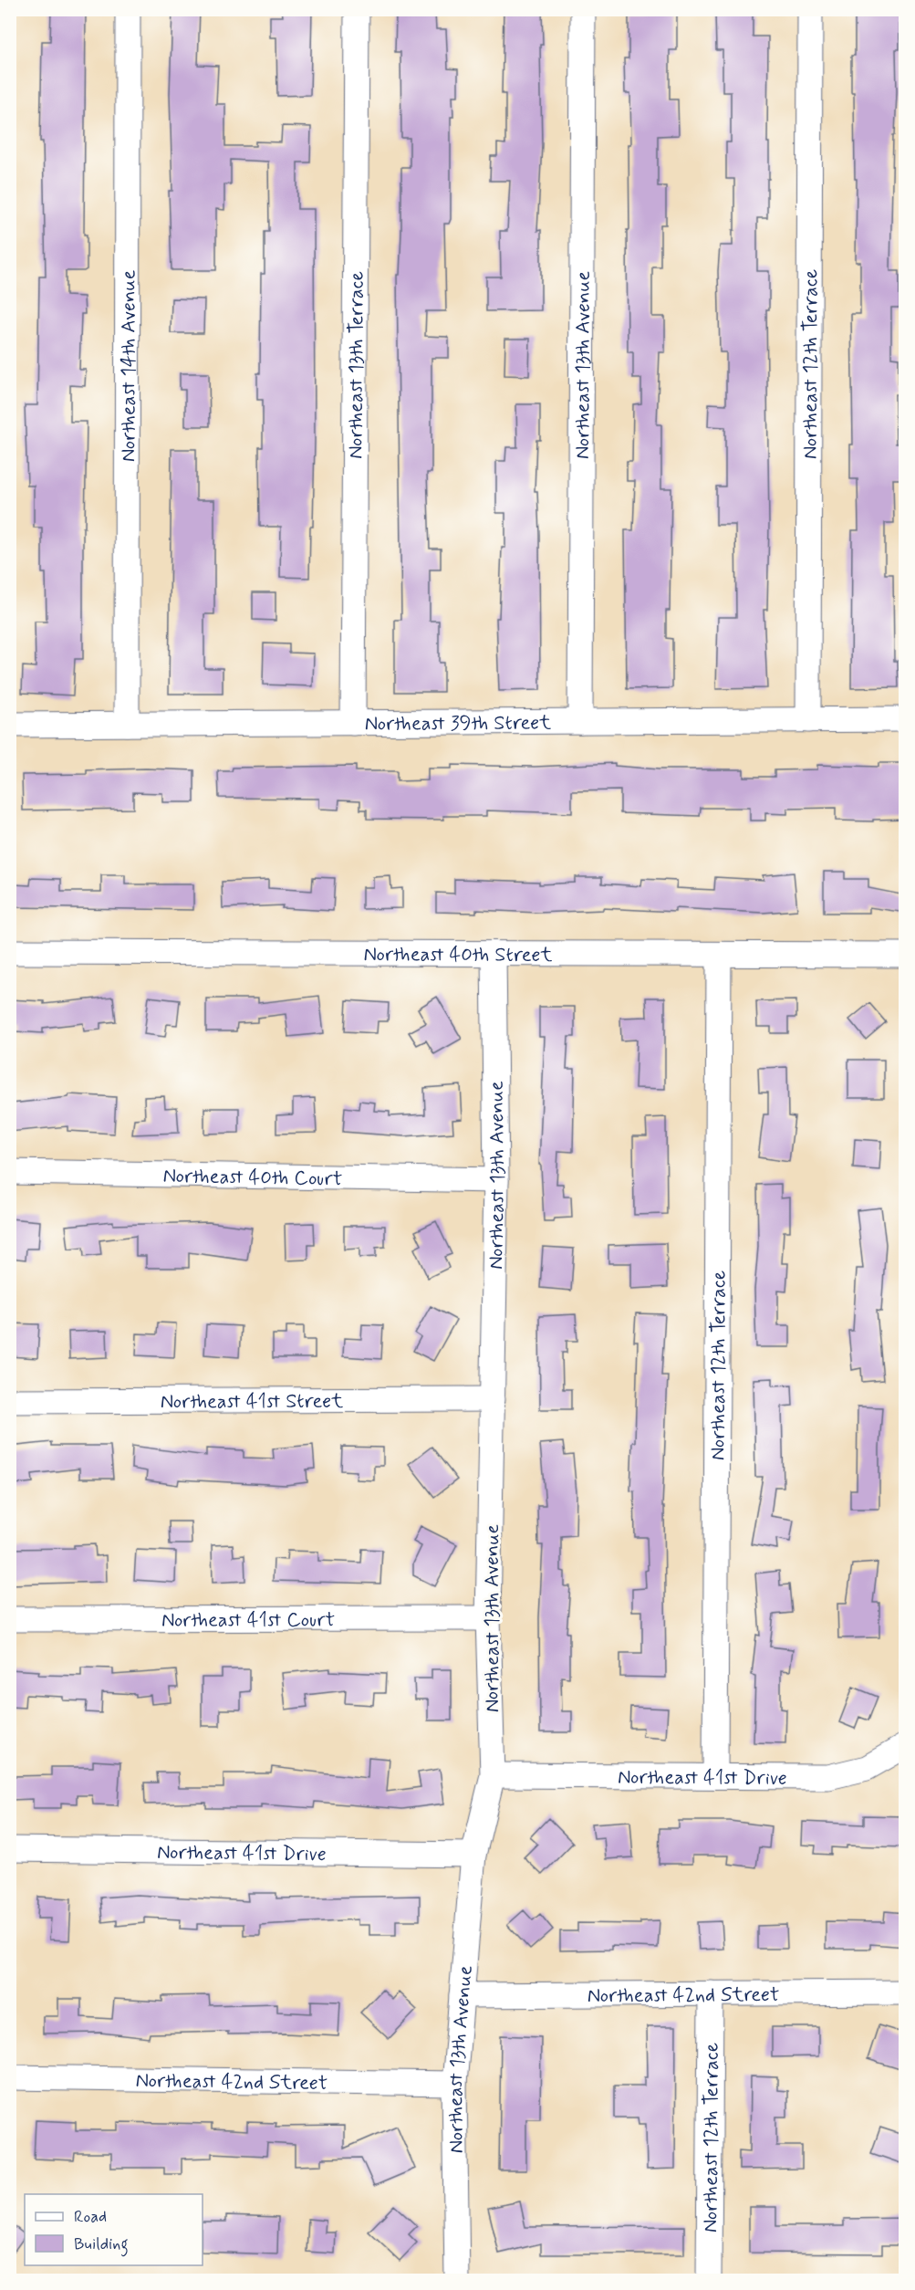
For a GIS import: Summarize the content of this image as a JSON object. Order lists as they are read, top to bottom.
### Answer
{
  "streets": {
    "street": [
      "Northeast 13th Avenue",
      "Northeast 12th Terrace",
      "Northeast 13th Terrace",
      "Northeast 14th Avenue",
      "Northeast 39th Street",
      "Northeast 40th Street",
      "Northeast 40th Court",
      "Northeast 41st Street",
      "Northeast 41st Court",
      "Northeast 41st Drive",
      "Northeast 42nd Street"
    ]
  },
  "crossings": [
    ["Northeast 13th Avenue", "Northeast 39th Street"],
    ["Northeast 13th Avenue", "Northeast 40th Street"],
    ["Northeast 13th Avenue", "Northeast 40th Court"],
    ["Northeast 13th Avenue", "Northeast 41st Street"],
    ["Northeast 13th Avenue", "Northeast 41st Court"],
    ["Northeast 13th Avenue", "Northeast 41st Drive"],
    ["Northeast 13th Avenue", "Northeast 42nd Street"],
    ["Northeast 12th Terrace", "Northeast 39th Street"],
    ["Northeast 12th Terrace", "Northeast 40th Street"],
    ["Northeast 12th Terrace", "Northeast 41st Drive"],
    ["Northeast 12th Terrace", "Northeast 42nd Street"],
    ["Northeast 13th Terrace", "Northeast 39th Street"],
    ["Northeast 14th Avenue", "Northeast 39th Street"]
  ],
  "legend": ["Road", "Building"]
}
